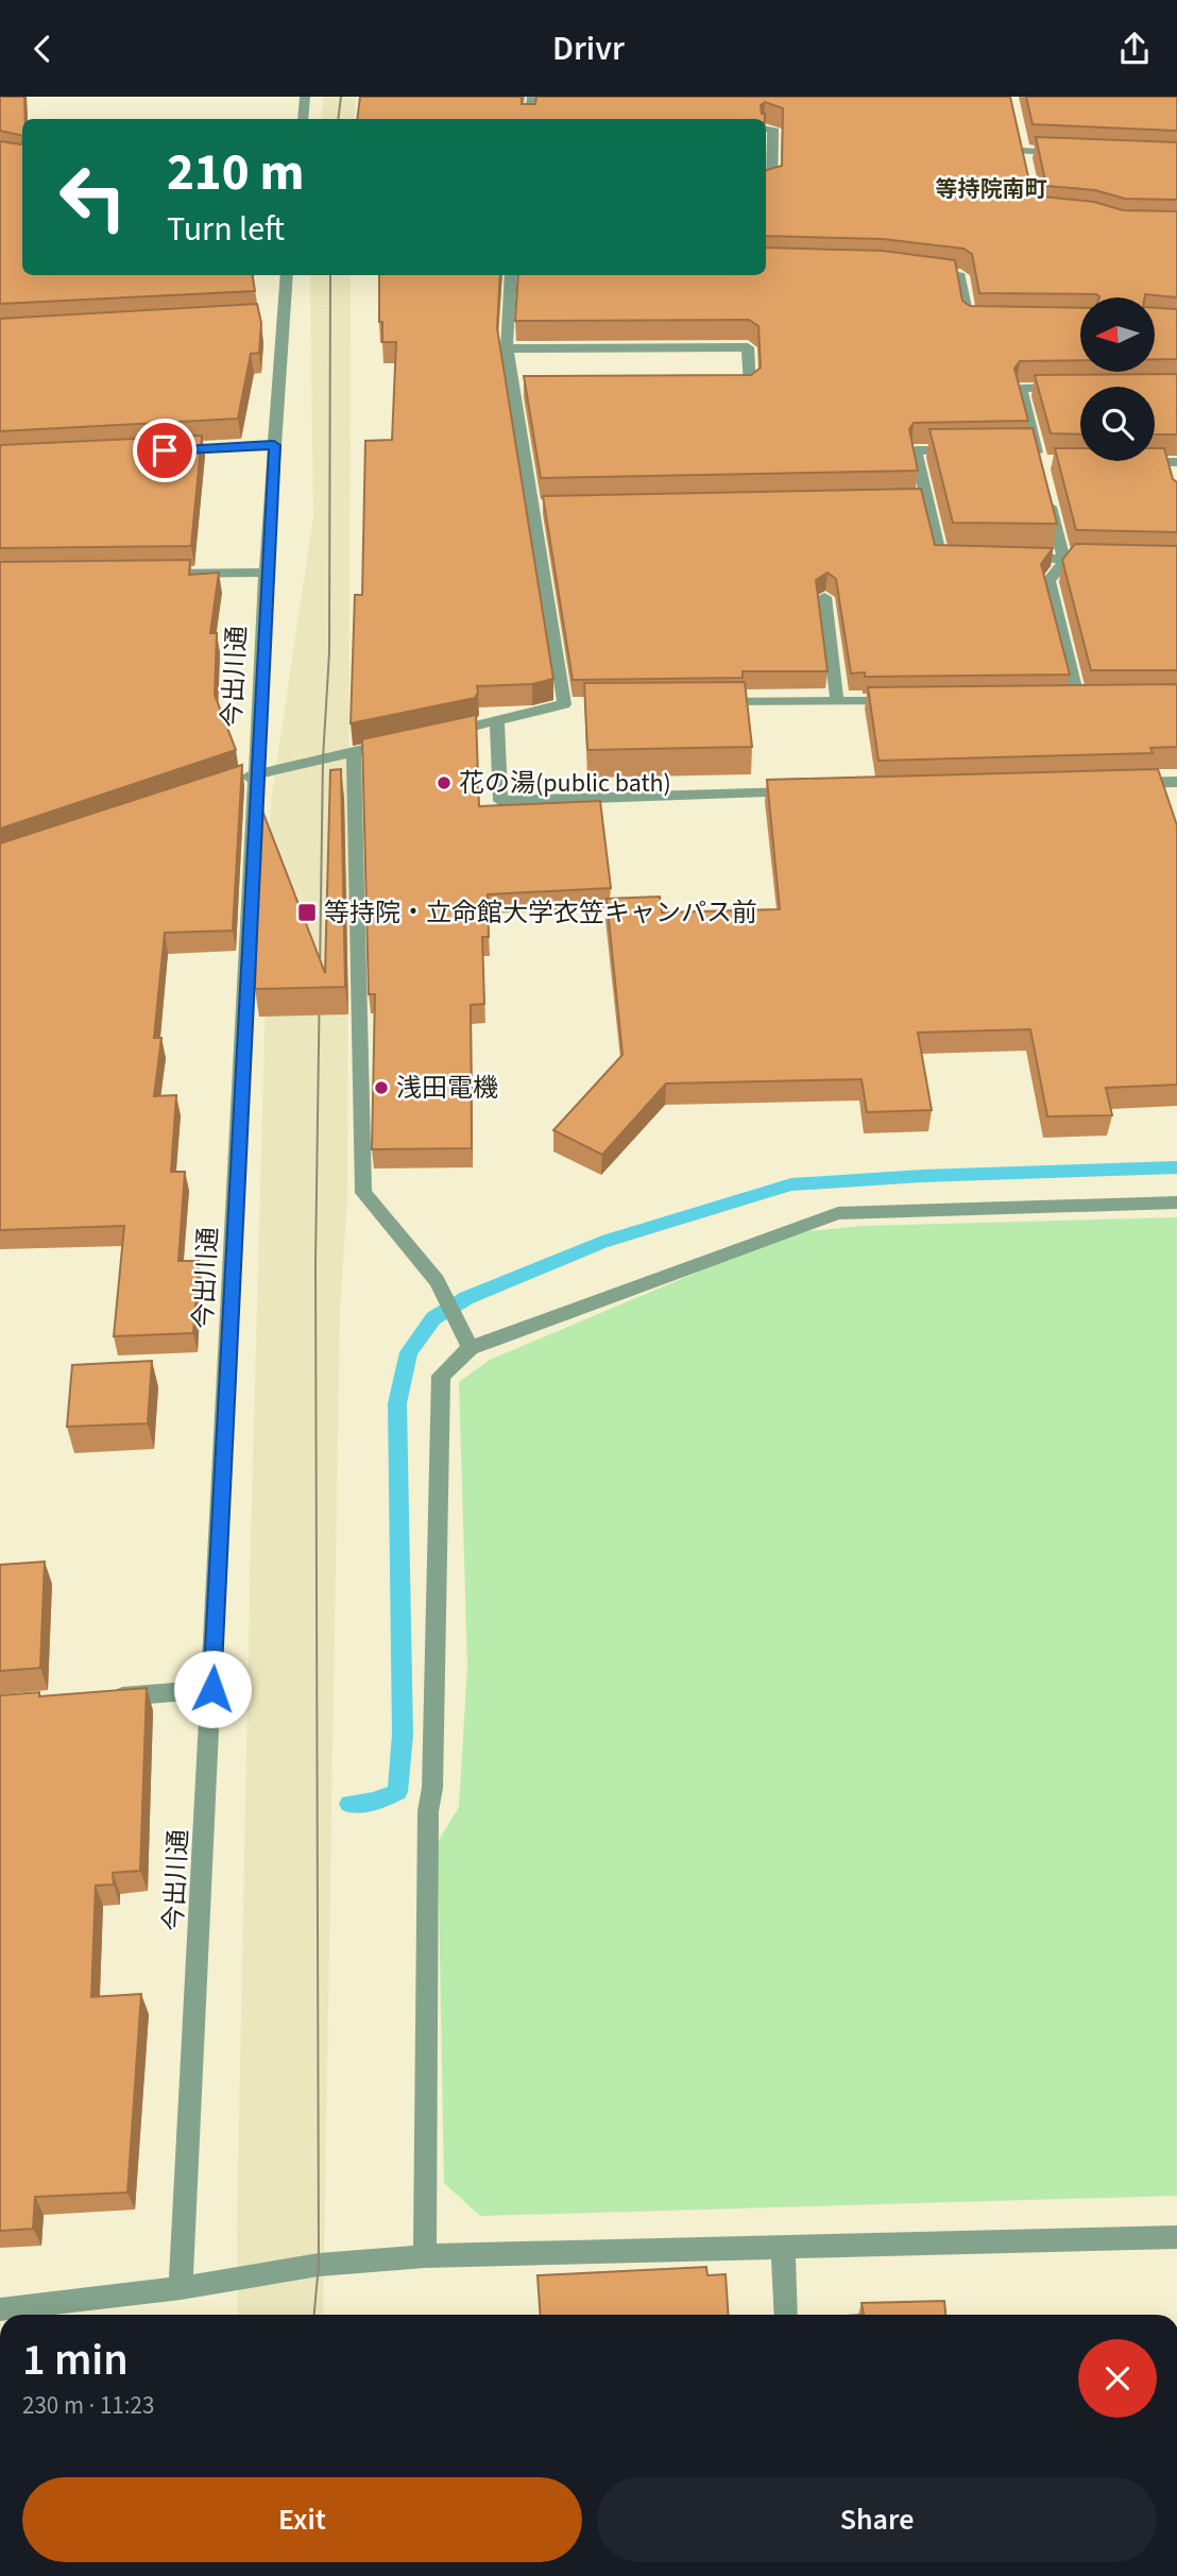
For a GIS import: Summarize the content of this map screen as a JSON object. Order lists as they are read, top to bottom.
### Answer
{
  "streets": {
    "street": ["今出川通"]
  },
  "districts": ["等持院南町"],
  "places": {
    "other": ["花の湯(public bath)", "浅田電機"],
    "transit": ["等持院・立命館大学衣笠キャンパス前"]
  },
  "north": "left",
  "page": {
    "header": "Drivr",
    "turn": ["210 m", "Turn left"],
    "heading": ["1 min", "230 m · 11:23"],
    "buttons": ["Exit", "Share"]
  }
}
